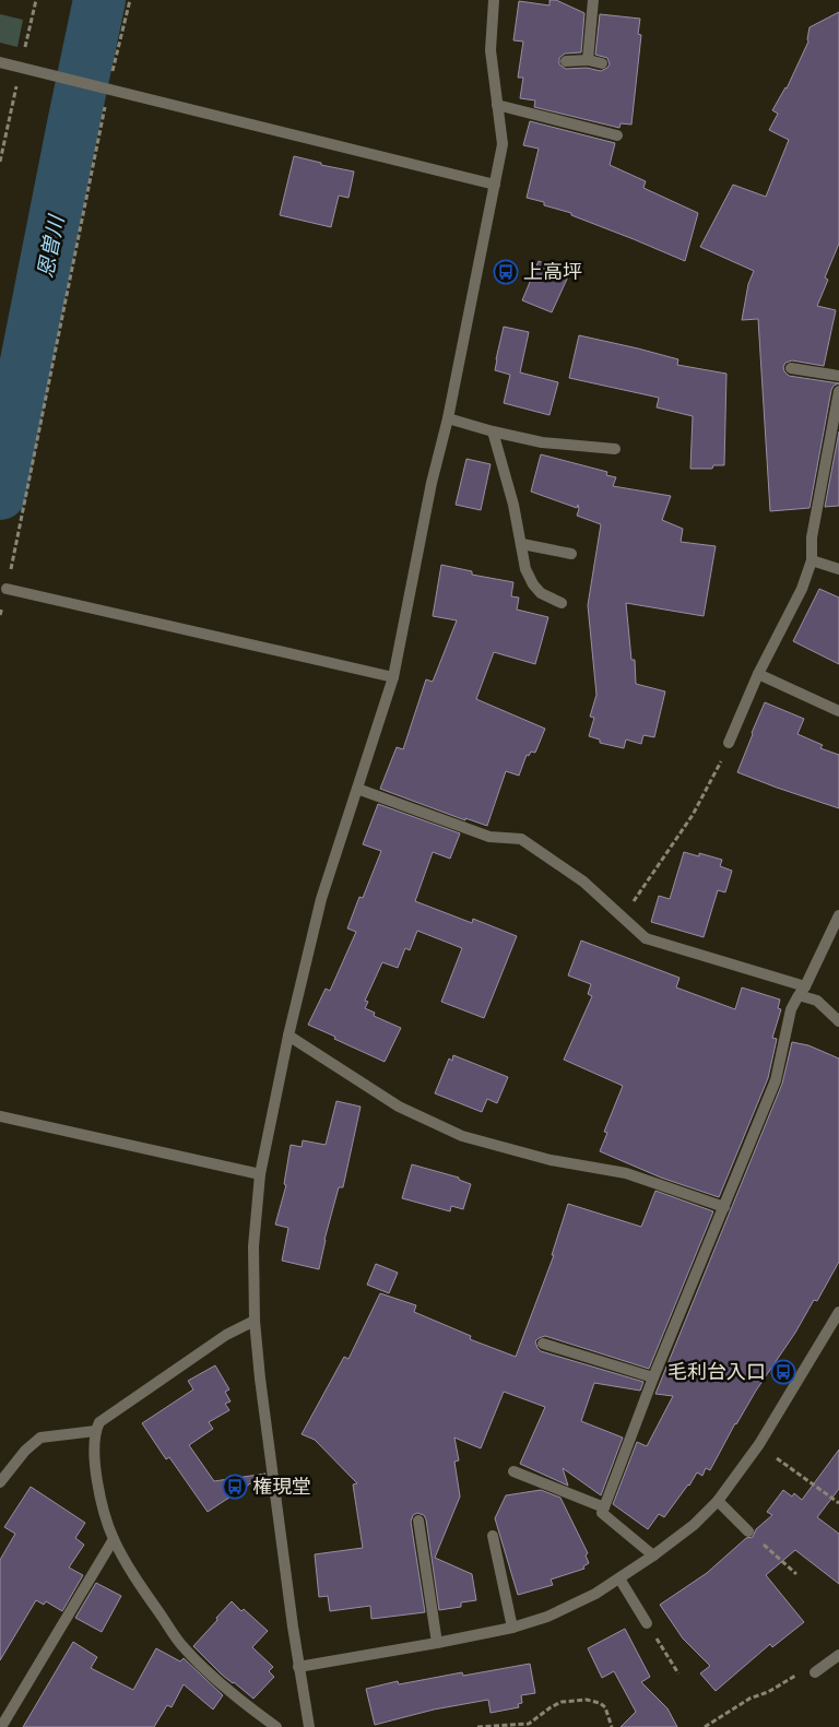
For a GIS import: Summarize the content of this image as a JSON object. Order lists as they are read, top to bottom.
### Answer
{
  "water": ["恩曽川"],
  "places": {
    "bus stop": ["上高坪", "毛利台入口", "権現堂"]
  }
}
